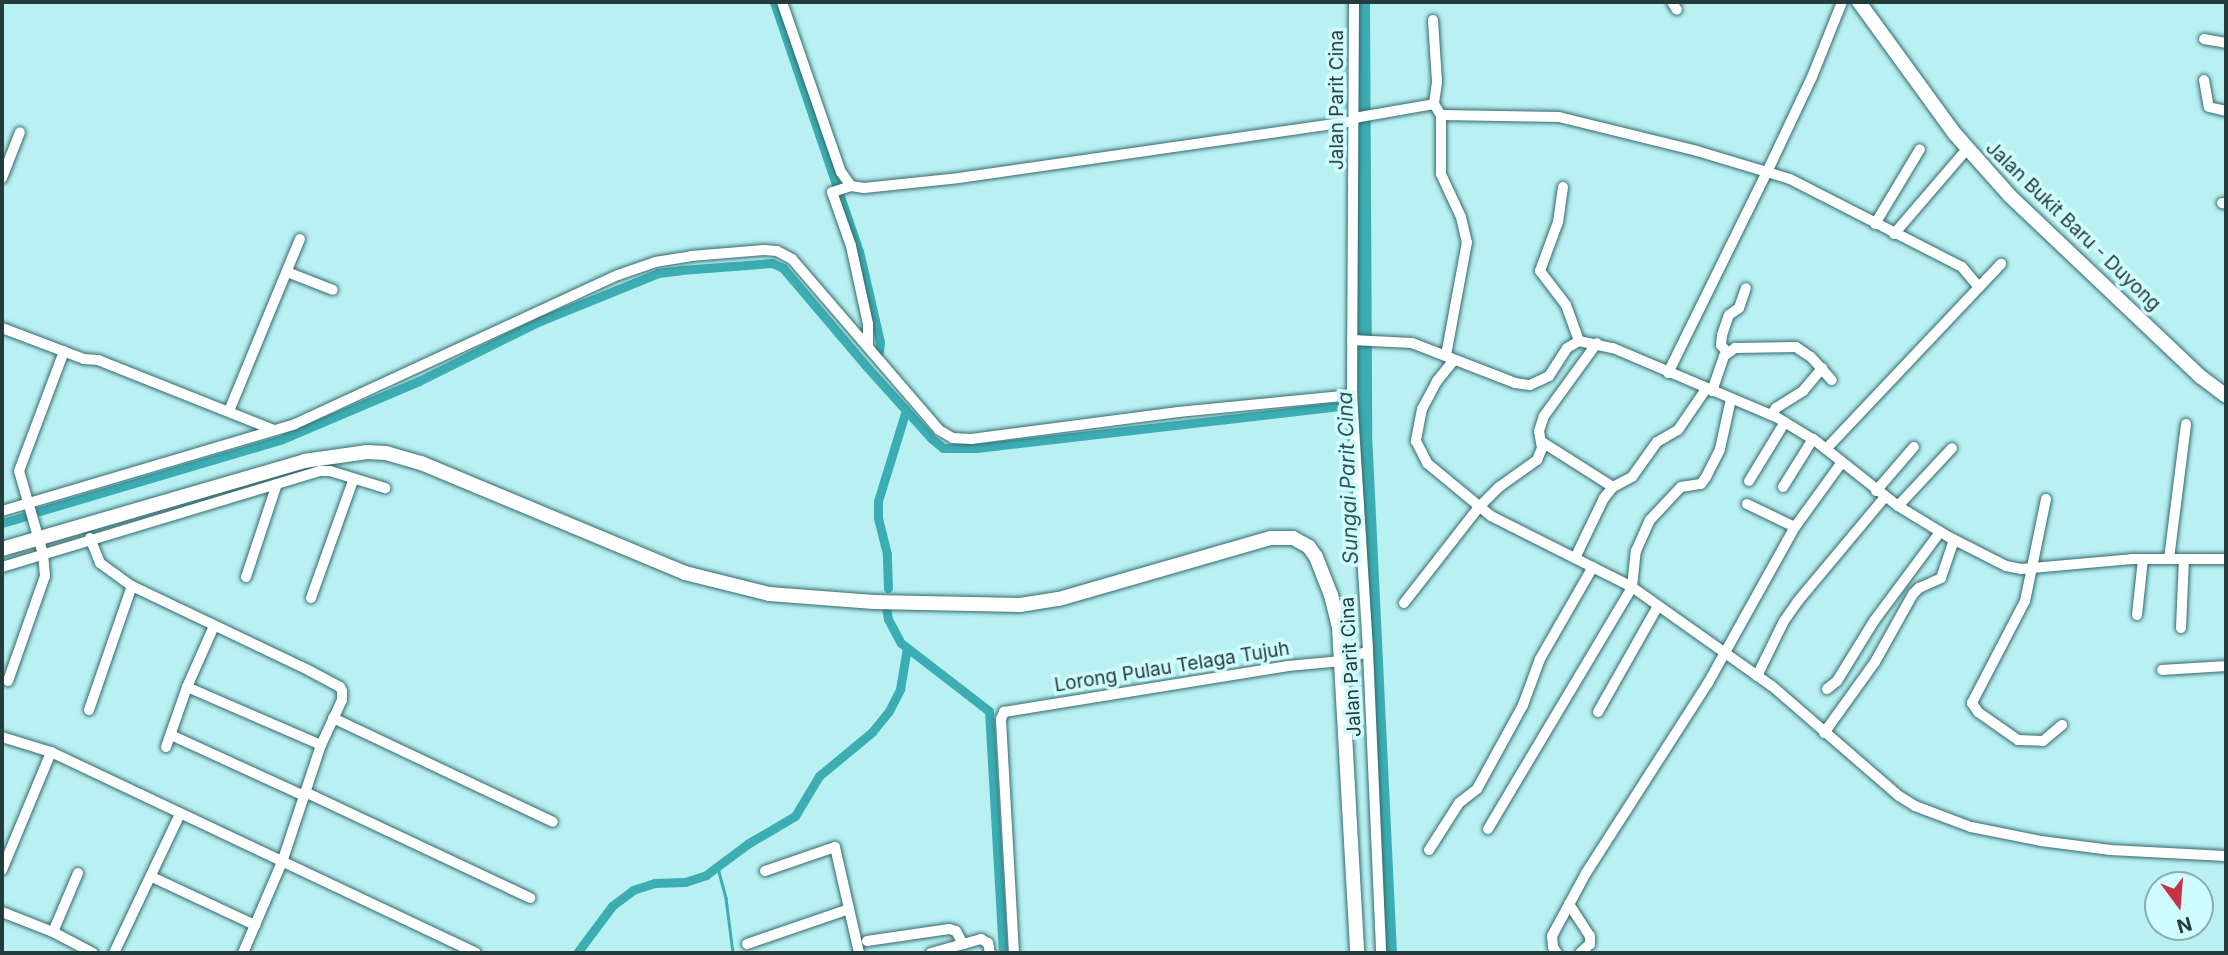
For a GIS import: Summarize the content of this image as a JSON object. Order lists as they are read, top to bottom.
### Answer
{
  "streets": {
    "main road": ["Jalan Bukit Baru - Duyong"],
    "street": ["Jalan Parit Cina", "Lorong Pulau Telaga Tujuh"]
  },
  "crossings": [
    ["Jalan Parit Cina", "Lorong Pulau Telaga Tujuh"]
  ],
  "water": ["Sungai Parit Cina"],
  "north": "bottom"
}
